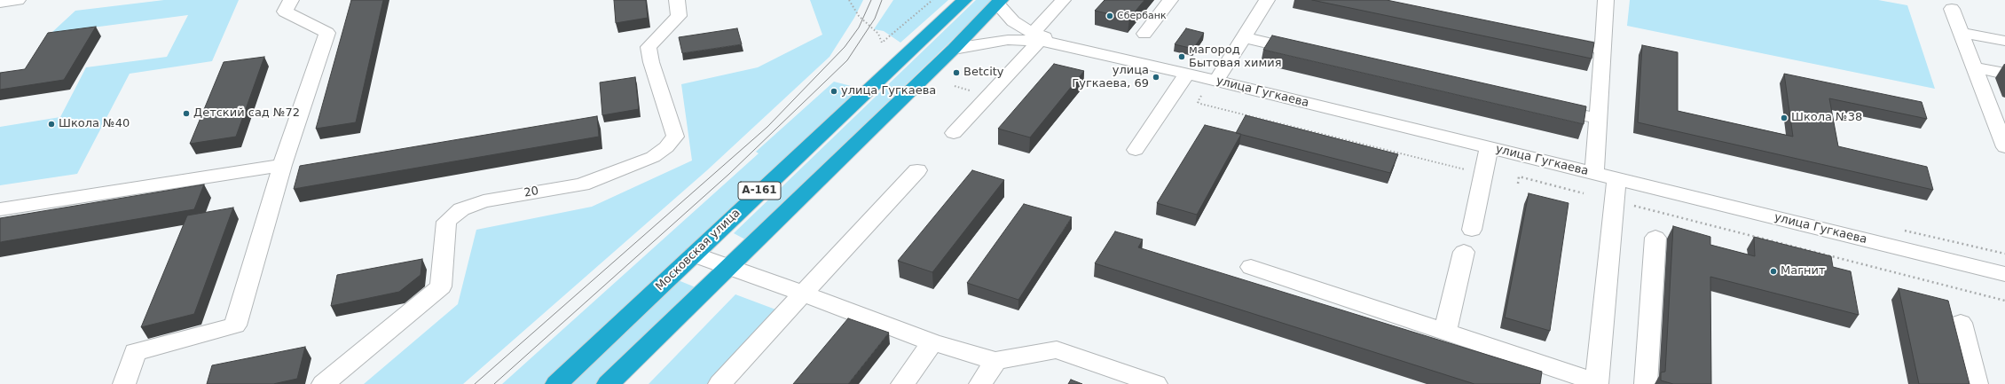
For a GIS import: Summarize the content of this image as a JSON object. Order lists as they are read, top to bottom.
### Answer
{
  "streets": {
    "highway": ["А-161", "Московская улица"],
    "street": ["улица Гугкаева", "20"]
  },
  "crossings": [
    ["улица Гугкаева", "А-161"]
  ],
  "places": [
    "Сбербанк",
    "магород Бытовая химия",
    "Betcity",
    "улица Гугкаева, 69",
    "улица Гугкаева",
    "Детский сад №72",
    "Школа №38",
    "Школа №40",
    "Магнит"
  ]
}
